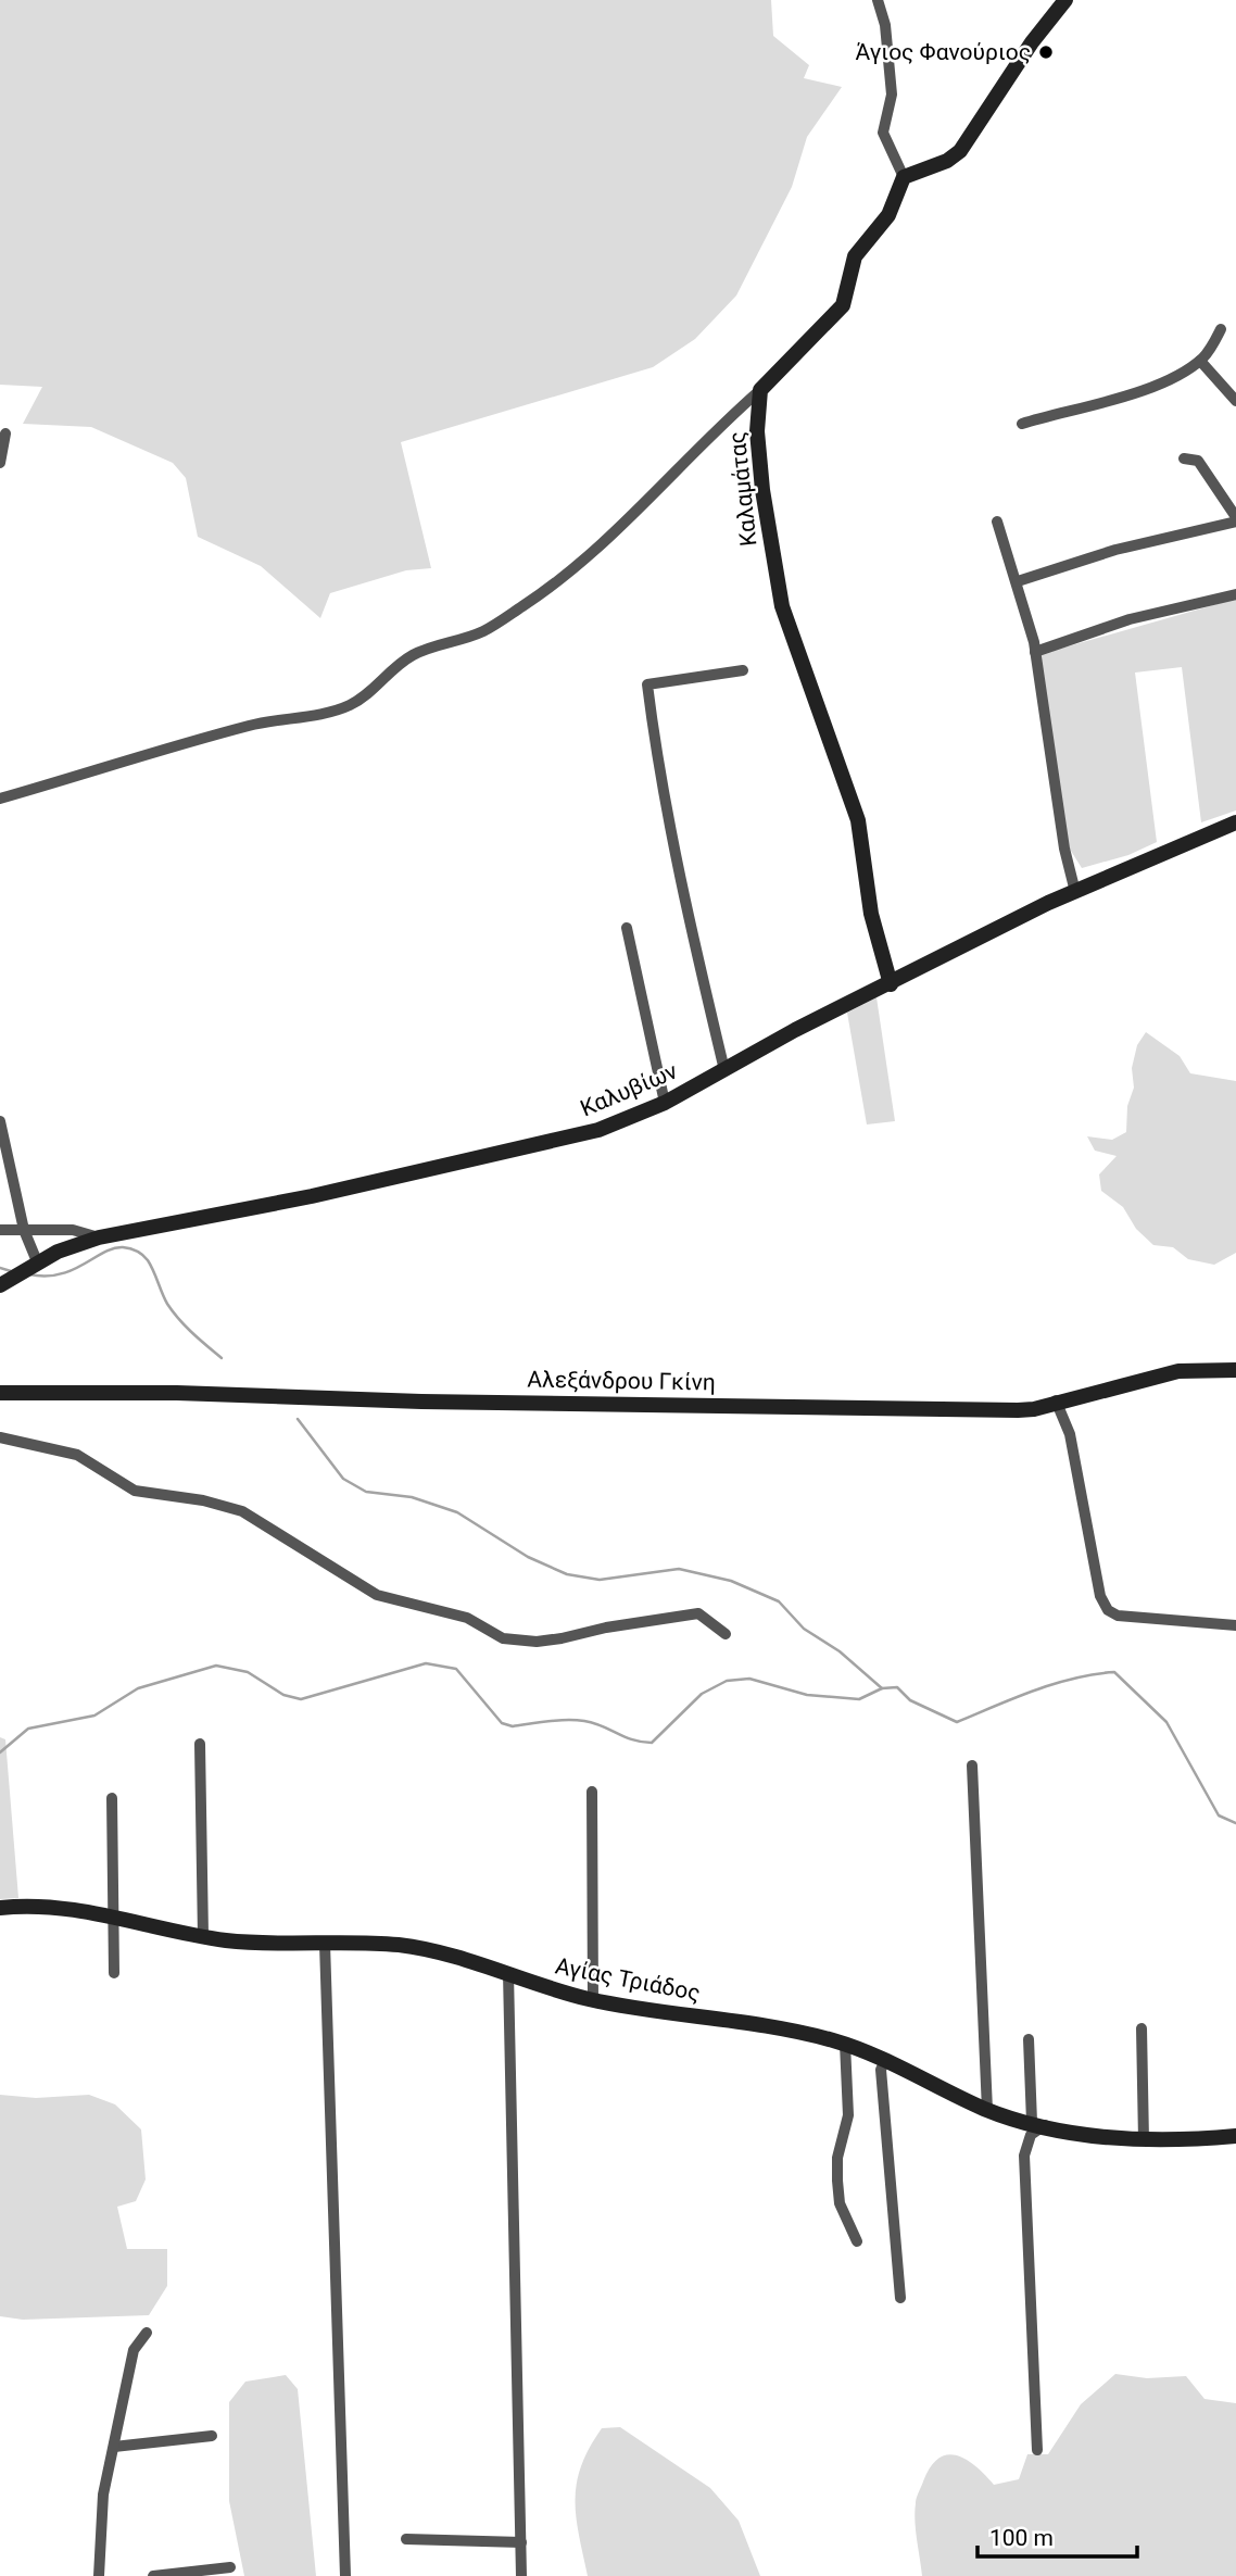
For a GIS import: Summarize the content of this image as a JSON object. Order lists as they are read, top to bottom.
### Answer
{
  "streets": {
    "street": [
      "Καλαμάτας",
      "Καλυβίων",
      "Αλεξάνδρου Γκίνη",
      "Αγίας Τριάδος"
    ]
  },
  "crossings": [
    ["Καλαμάτας", "Καλυβίων"]
  ],
  "places": ["Άγιος Φανούριος"],
  "scale_bar": "100 m"
}
